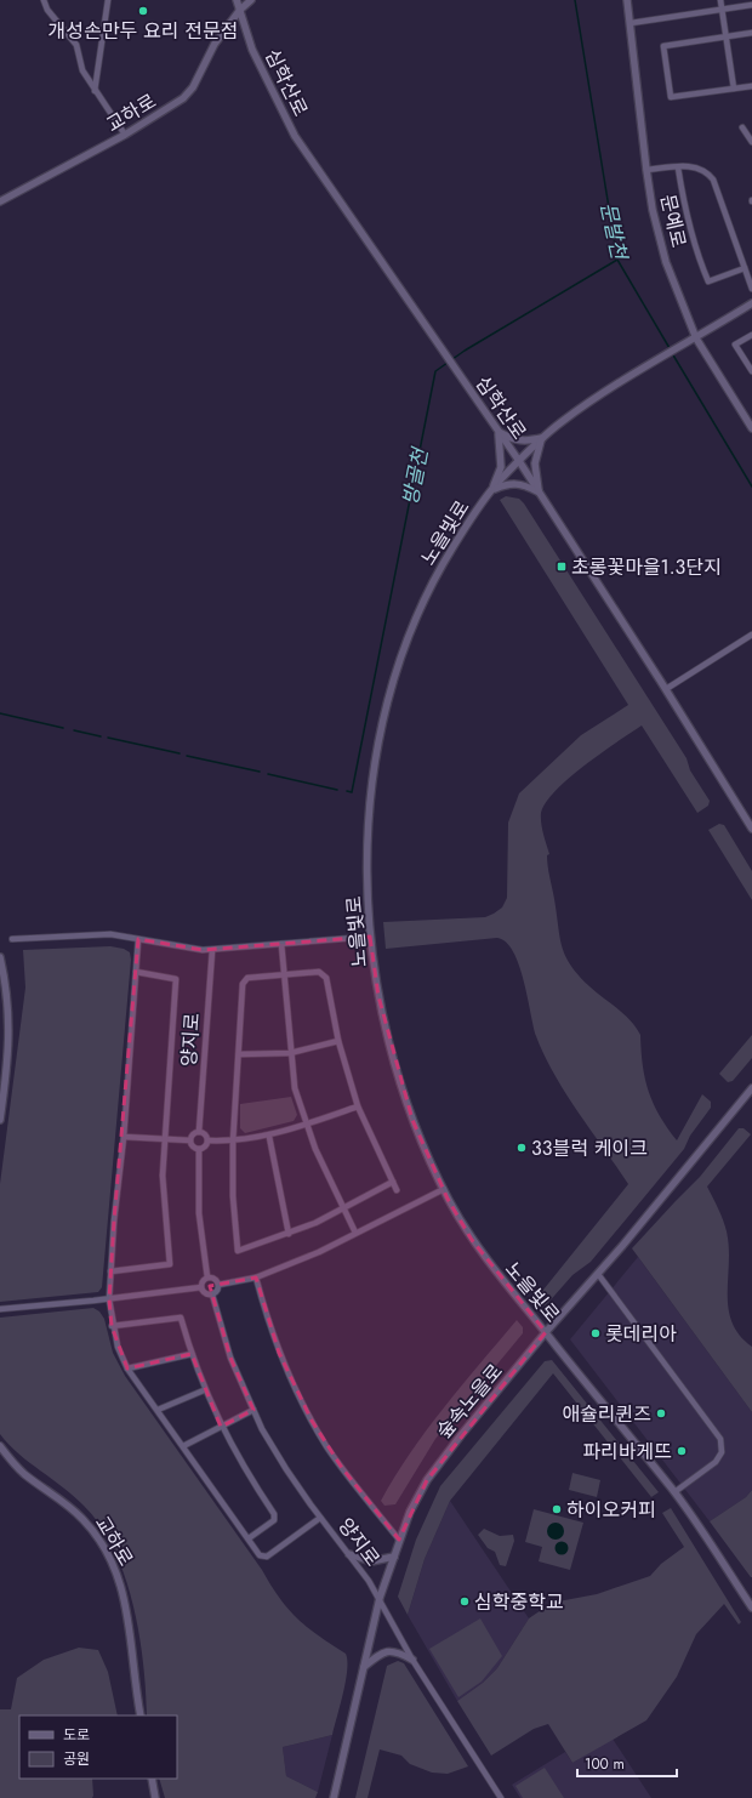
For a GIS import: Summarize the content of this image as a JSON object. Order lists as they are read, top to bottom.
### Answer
{
  "streets": {
    "street": [
      "심학산로",
      "교하로",
      "문예로",
      "노을빛로",
      "양지로",
      "숲속노을로"
    ]
  },
  "crossings": [
    ["심학산로", "교하로"],
    ["심학산로", "노을빛로"],
    ["문예로", "노을빛로"],
    ["노을빛로", "숲속노을로"],
    ["양지로", "숲속노을로"]
  ],
  "water": ["문발천", "방골천"],
  "places": {
    "other": [
      "개성손만두 요리 전문점",
      "33블럭 케이크",
      "롯데리아",
      "애슐리퀸즈",
      "파리바게뜨",
      "하이오커피",
      "심학중학교"
    ],
    "transit": ["초롱꽃마을1.3단지"]
  },
  "legend": ["도로", "공원"],
  "scale_bar": "100 m"
}
